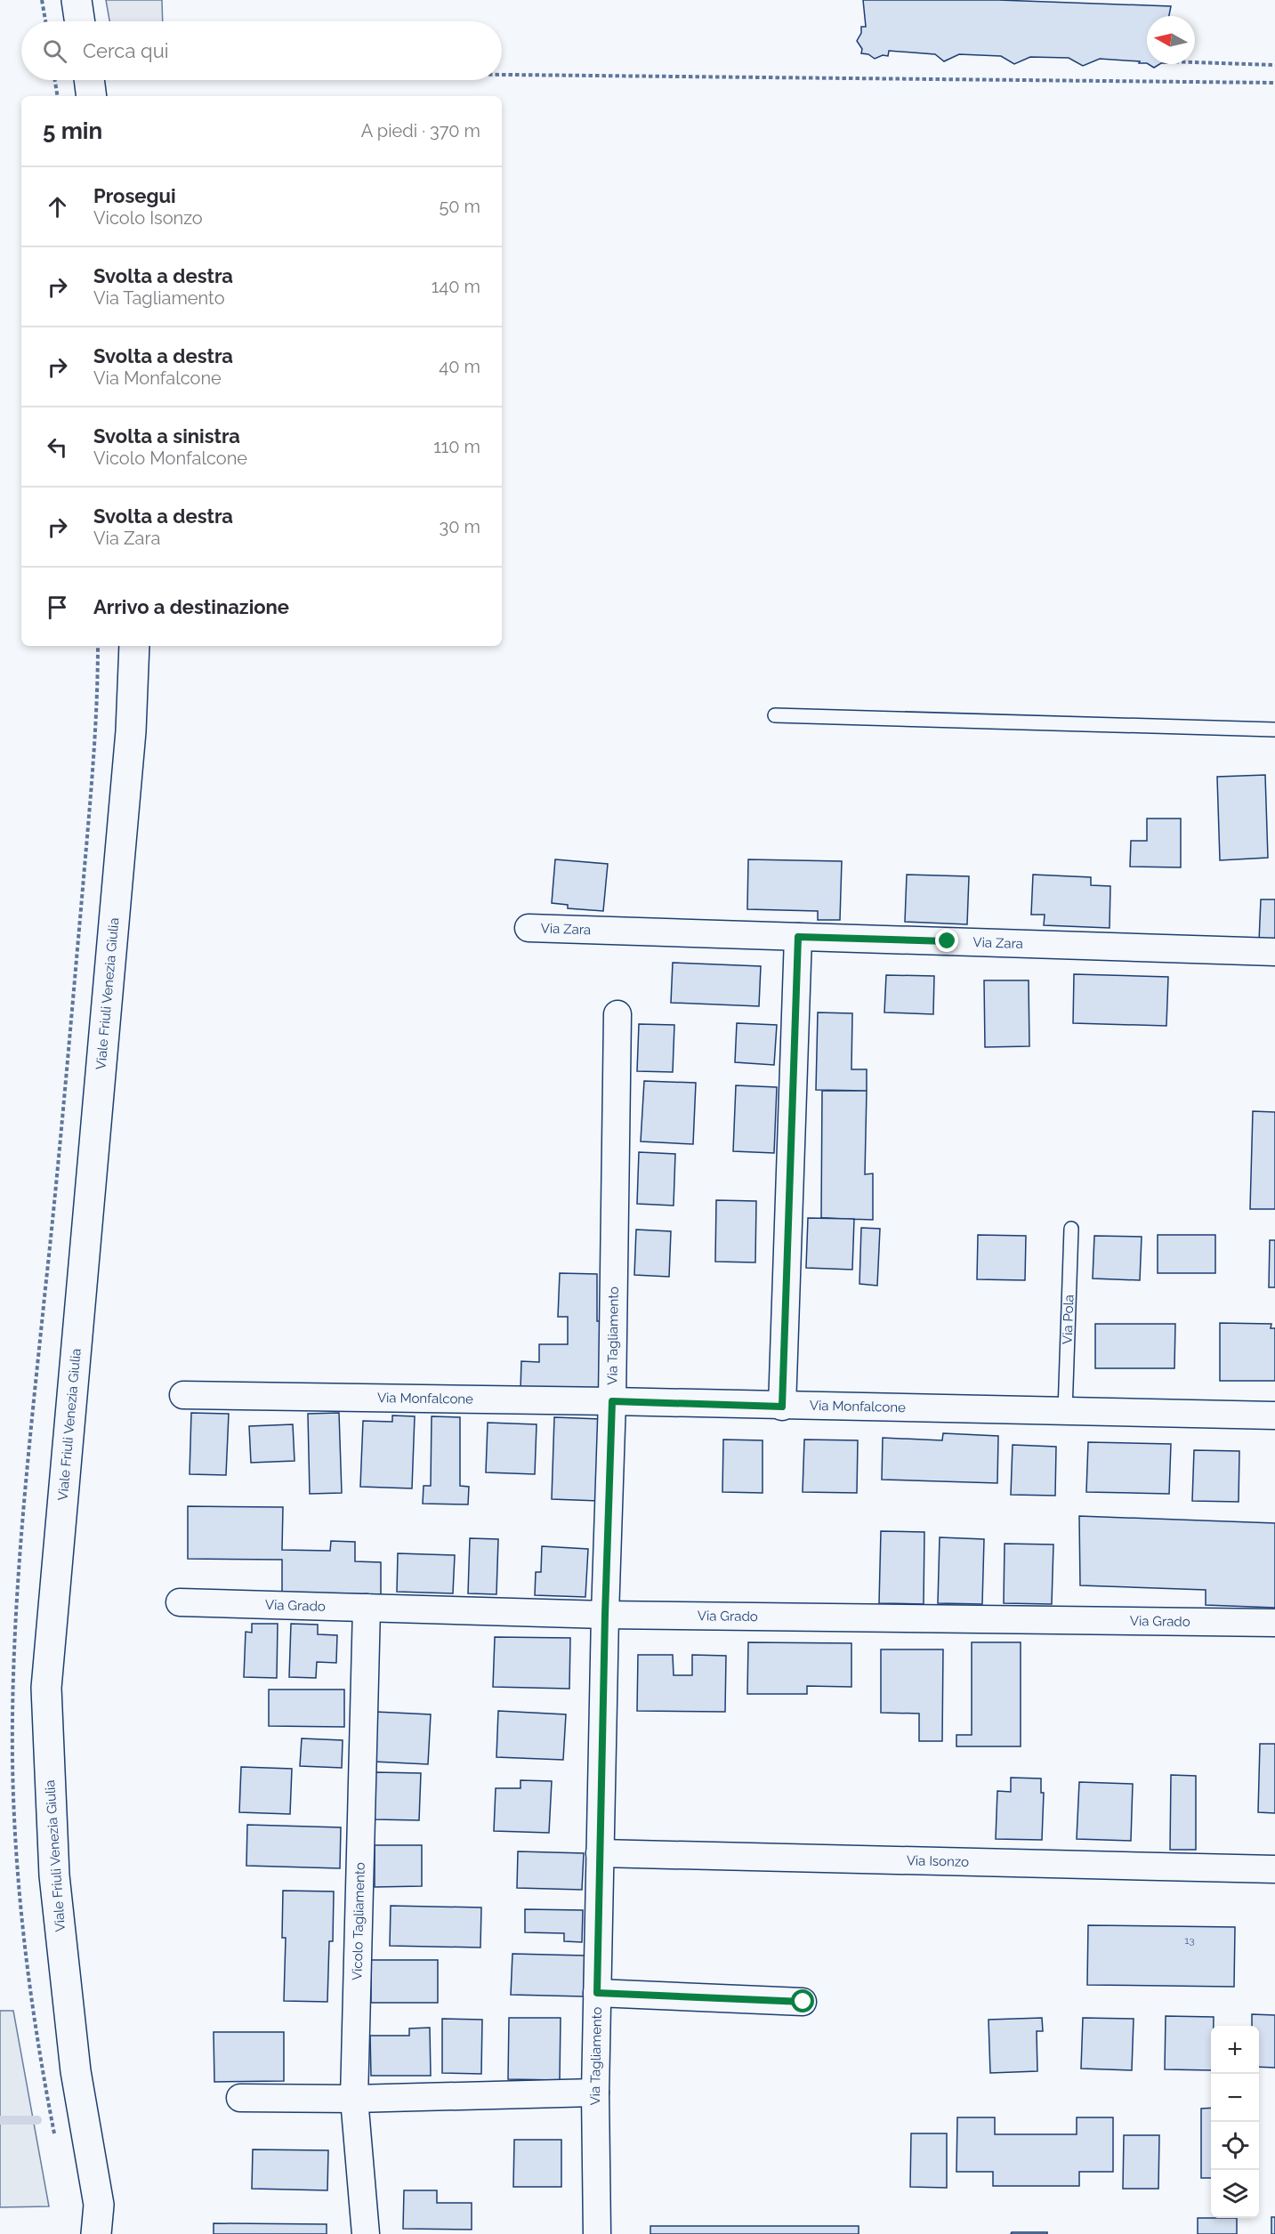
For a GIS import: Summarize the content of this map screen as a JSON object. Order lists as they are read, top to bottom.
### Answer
{
  "streets": {
    "street": [
      "Via Zara",
      "Viale Friuli Venezia Giulia",
      "Via Tagliamento",
      "Via Monfalcone",
      "Via Grado",
      "Via Isonzo",
      "Vicolo Tagliamento"
    ],
    "lane": ["Via Pola"]
  },
  "crossings": [
    ["Via Pola", "Via Monfalcone"],
    ["Via Tagliamento", "Via Monfalcone"],
    ["Via Tagliamento", "Via Grado"],
    ["Via Tagliamento", "Via Isonzo"],
    ["Via Grado", "Vicolo Tagliamento"]
  ],
  "house_numbers": ["13"],
  "north": "left",
  "page": {
    "search": "Cerca qui",
    "heading": ["5 min", "A piedi · 370 m"],
    "list": [
      ["Prosegui", "Vicolo Isonzo", "50 m"],
      ["Svolta a destra", "Via Tagliamento", "140 m"],
      ["Svolta a destra", "Via Monfalcone", "40 m"],
      ["Svolta a sinistra", "Vicolo Monfalcone", "110 m"],
      ["Svolta a destra", "Via Zara", "30 m"],
      "Arrivo a destinazione"
    ],
    "map_buttons": ["+", "−"]
  }
}
